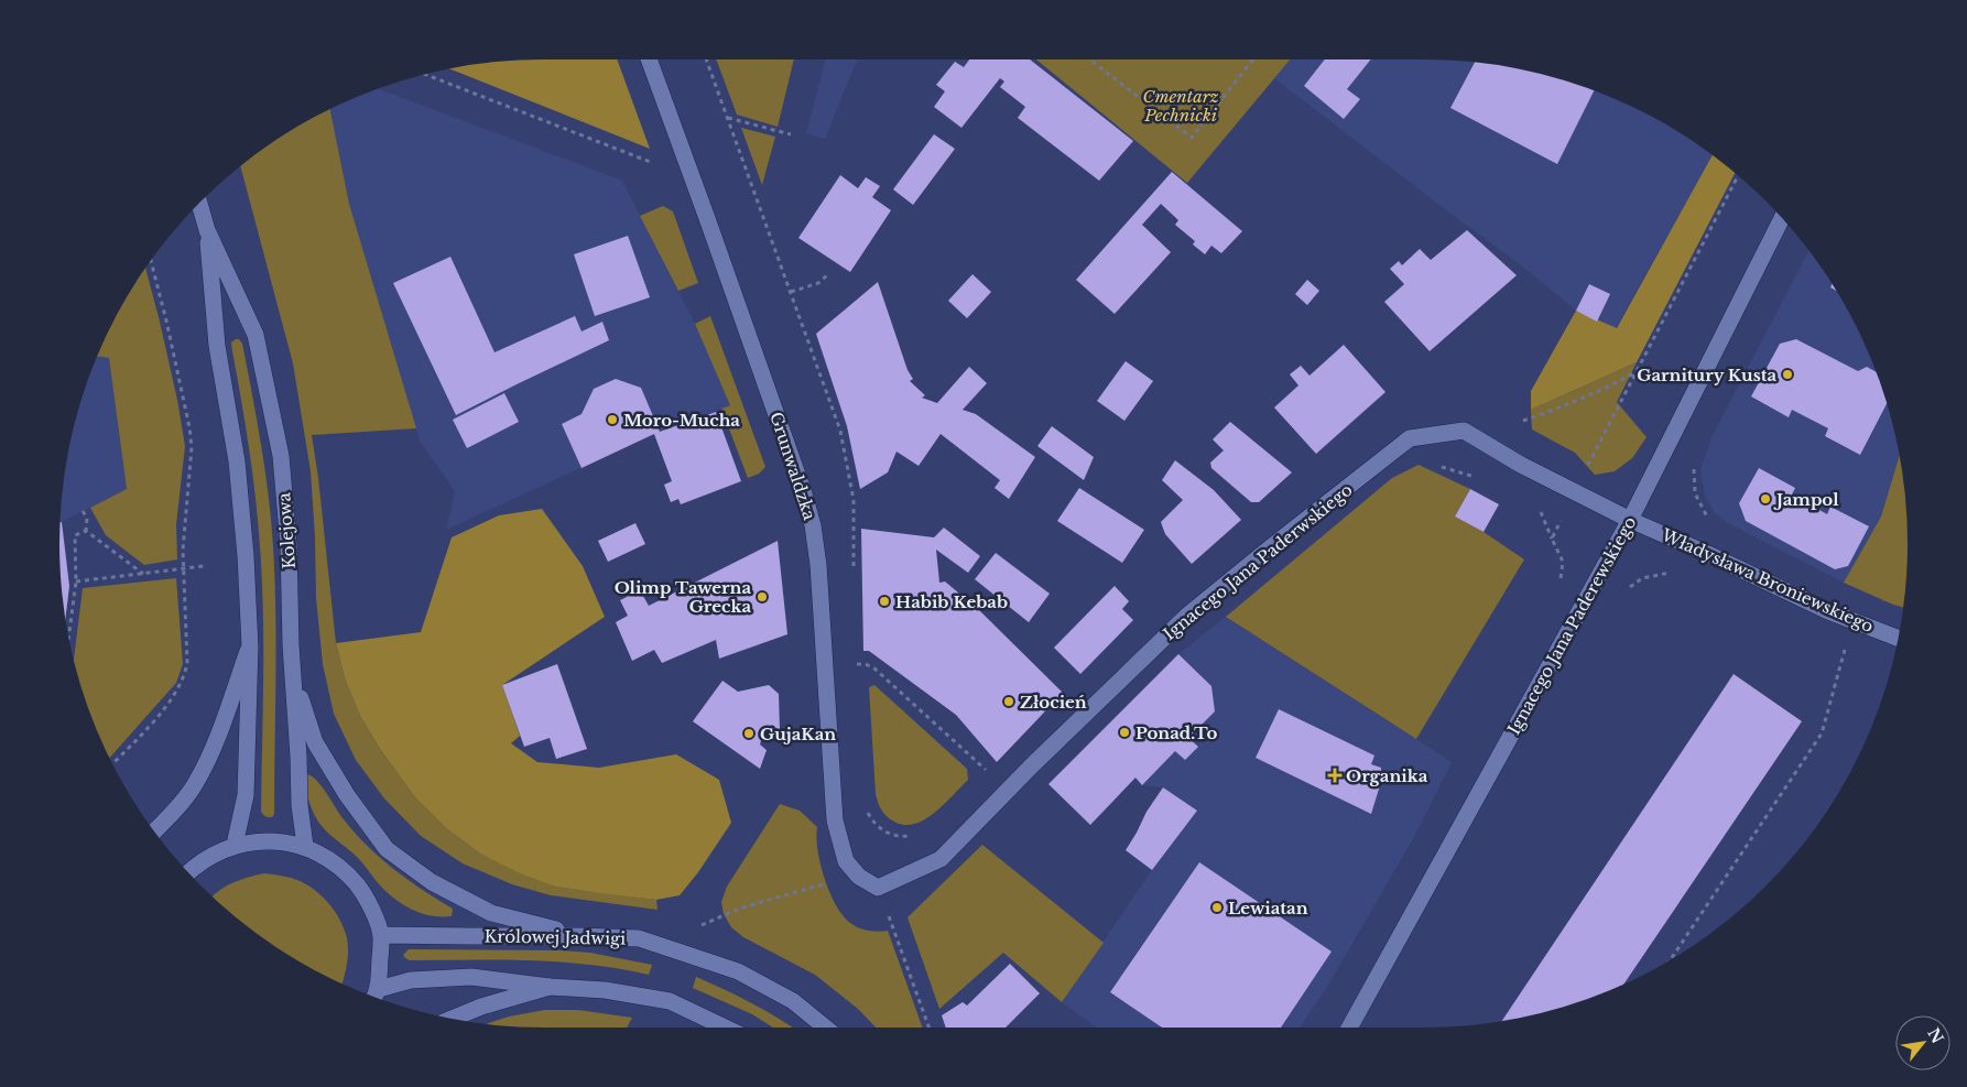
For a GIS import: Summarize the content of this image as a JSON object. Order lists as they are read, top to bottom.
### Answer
{
  "streets": {
    "street": [
      "Grunwaldzka",
      "Kolejowa",
      "Ignacego Jana Paderwskiego",
      "Władysława Broniewskiego",
      "Ignacego Jana Paderewskiego",
      "Królowej Jadwigi"
    ]
  },
  "crossings": [
    ["Grunwaldzka", "Ignacego Jana Paderwskiego"],
    ["Ignacego Jana Paderwskiego", "Władysława Broniewskiego"],
    ["Ignacego Jana Paderwskiego", "Ignacego Jana Paderewskiego"],
    ["Władysława Broniewskiego", "Ignacego Jana Paderewskiego"]
  ],
  "parks": ["Cmentarz Pechnicki"],
  "places": {
    "other": [
      "Garnitury Kusta",
      "Moro-Mucha",
      "Jampol",
      "Olimp Tawerna Grecka",
      "Habib Kebab",
      "Złocień",
      "Ponad.To",
      "GujaKan",
      "Lewiatan"
    ],
    "health": ["Organika"]
  },
  "north": "top right"
}
